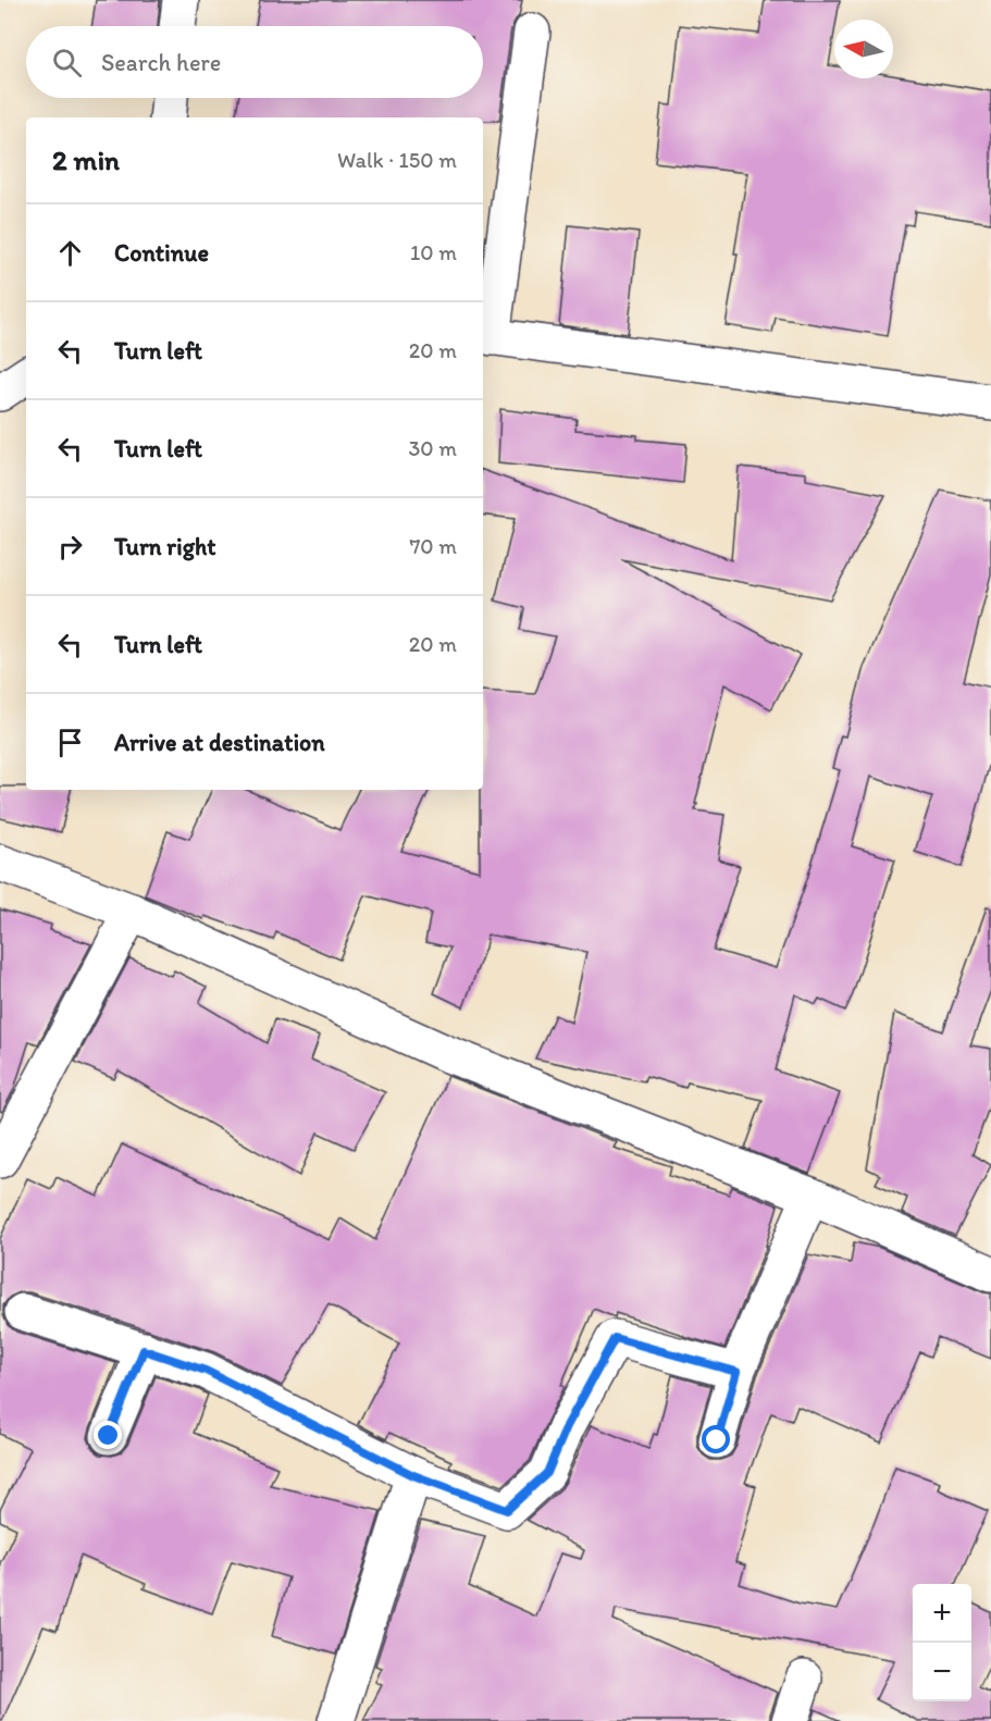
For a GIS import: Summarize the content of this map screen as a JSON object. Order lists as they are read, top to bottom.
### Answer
{
  "north": "left",
  "page": {
    "search": "Search here",
    "heading": ["2 min", "Walk · 150 m"],
    "list": [
      ["Continue", "10 m"],
      ["Turn left", "20 m"],
      ["Turn left", "30 m"],
      ["Turn right", "70 m"],
      ["Turn left", "20 m"],
      "Arrive at destination"
    ],
    "map_buttons": ["+", "−"]
  }
}
